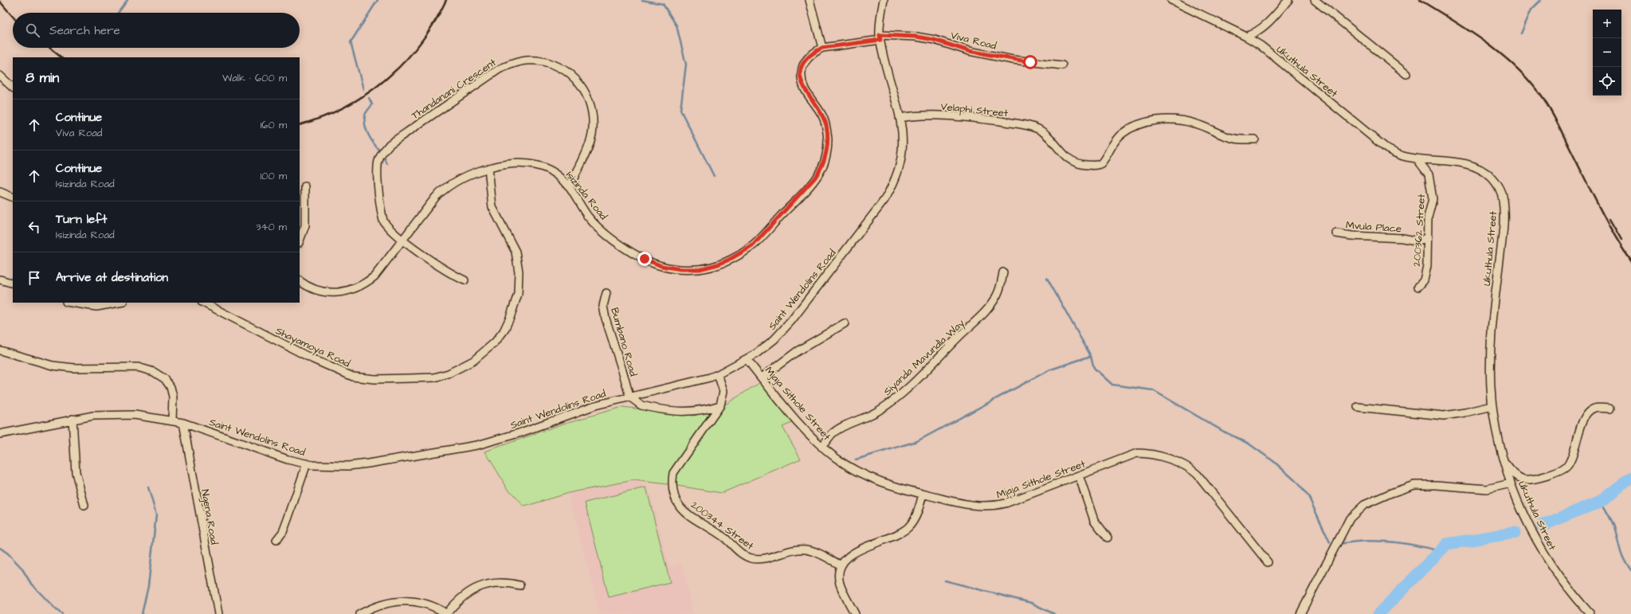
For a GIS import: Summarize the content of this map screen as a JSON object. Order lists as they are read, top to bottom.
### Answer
{
  "streets": {
    "street": [
      "Viva Road",
      "Ukuthula Street",
      "Thandanani Crescent",
      "Velaphi Street",
      "Isizinda Road",
      "Mvula Place",
      "200362 Street",
      "Saint Wendolins Road",
      "Bumbano Road",
      "Shayamoya Road",
      "Siyanda Mavundla Way",
      "Mjaja Sithole Street",
      "Ngena Road",
      "200344 Street"
    ]
  },
  "crossings": [
    ["Viva Road", "Isizinda Road"],
    ["Viva Road", "Saint Wendolins Road"],
    ["Ukuthula Street", "200362 Street"],
    ["Thandanani Crescent", "Isizinda Road"],
    ["Velaphi Street", "Saint Wendolins Road"],
    ["Isizinda Road", "Saint Wendolins Road"],
    ["Isizinda Road", "Shayamoya Road"],
    ["Mvula Place", "200362 Street"],
    ["Saint Wendolins Road", "Bumbano Road"],
    ["Saint Wendolins Road", "Mjaja Sithole Street"],
    ["Saint Wendolins Road", "Ngena Road"],
    ["Saint Wendolins Road", "200344 Street"],
    ["Siyanda Mavundla Way", "Mjaja Sithole Street"]
  ],
  "page": {
    "map_buttons": ["+", "−"],
    "search": "Search here",
    "heading": ["8 min", "Walk · 600 m"],
    "list": [
      ["Continue", "Viva Road", "160 m"],
      ["Continue", "Isizinda Road", "100 m"],
      ["Turn left", "Isizinda Road", "340 m"],
      "Arrive at destination"
    ]
  }
}
